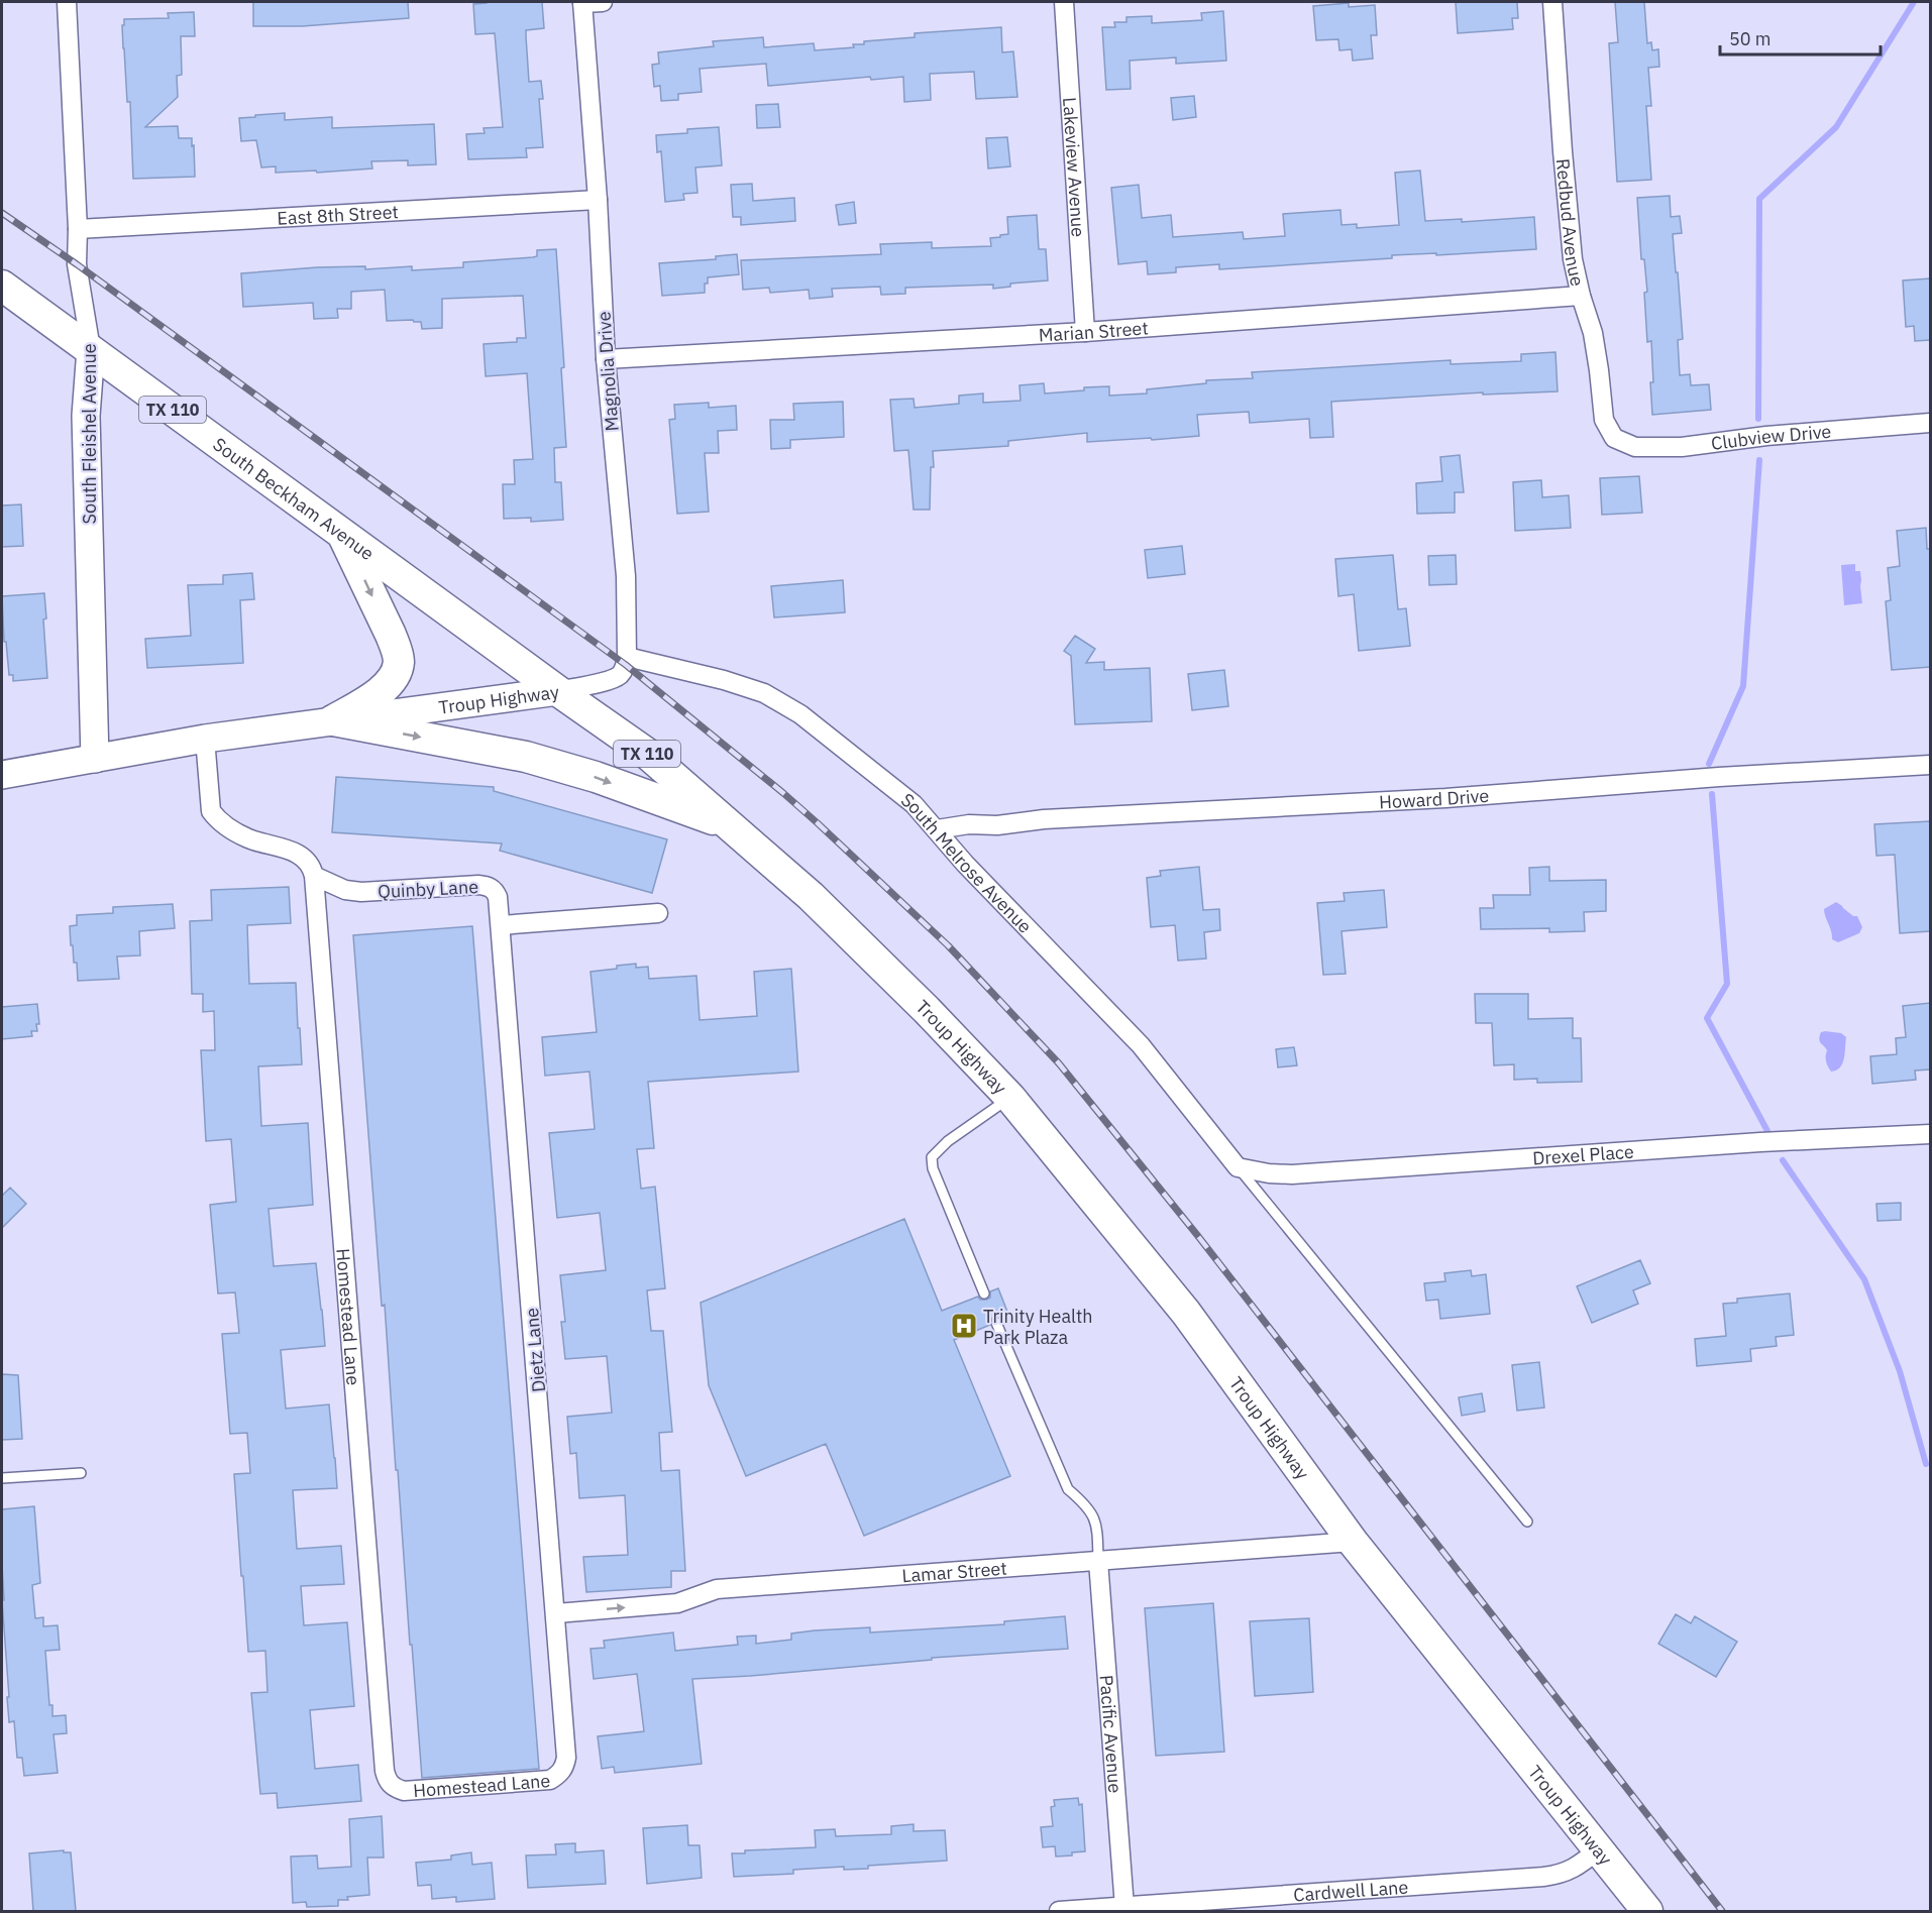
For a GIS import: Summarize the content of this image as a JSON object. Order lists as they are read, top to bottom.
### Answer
{
  "streets": {
    "main road": [
      "TX 110",
      "South Fleishel Avenue",
      "South Beckham Avenue",
      "Troup Highway"
    ],
    "street": [
      "Lakeview Avenue",
      "East 8th Street",
      "Redbud Avenue",
      "Marian Street",
      "Magnolia Drive",
      "Clubview Drive",
      "Howard Drive",
      "South Melrose Avenue",
      "Quinby Lane",
      "Drexel Place",
      "Homestead Lane",
      "Dietz Lane",
      "Lamar Street",
      "Pacific Avenue",
      "Cardwell Lane"
    ]
  },
  "crossings": [
    ["Lakeview Avenue", "Marian Street"],
    ["East 8th Street", "Magnolia Drive"],
    ["East 8th Street", "South Fleishel Avenue"],
    ["Redbud Avenue", "Marian Street"],
    ["Redbud Avenue", "Clubview Drive"],
    ["Marian Street", "Magnolia Drive"],
    ["Magnolia Drive", "South Melrose Avenue"],
    ["South Fleishel Avenue", "South Beckham Avenue"],
    ["South Fleishel Avenue", "Troup Highway"],
    ["South Beckham Avenue", "Troup Highway"],
    ["Troup Highway", "Lamar Street"],
    ["Troup Highway", "Cardwell Lane"],
    ["Howard Drive", "South Melrose Avenue"],
    ["South Melrose Avenue", "Drexel Place"],
    ["Quinby Lane", "Homestead Lane"],
    ["Quinby Lane", "Dietz Lane"],
    ["Homestead Lane", "Dietz Lane"],
    ["Dietz Lane", "Lamar Street"],
    ["Lamar Street", "Pacific Avenue"],
    ["Pacific Avenue", "Cardwell Lane"]
  ],
  "one_way": ["Lamar Street"],
  "places": {
    "hospital": ["Trinity Health Park Plaza"]
  },
  "scale_bar": "50 m"
}
